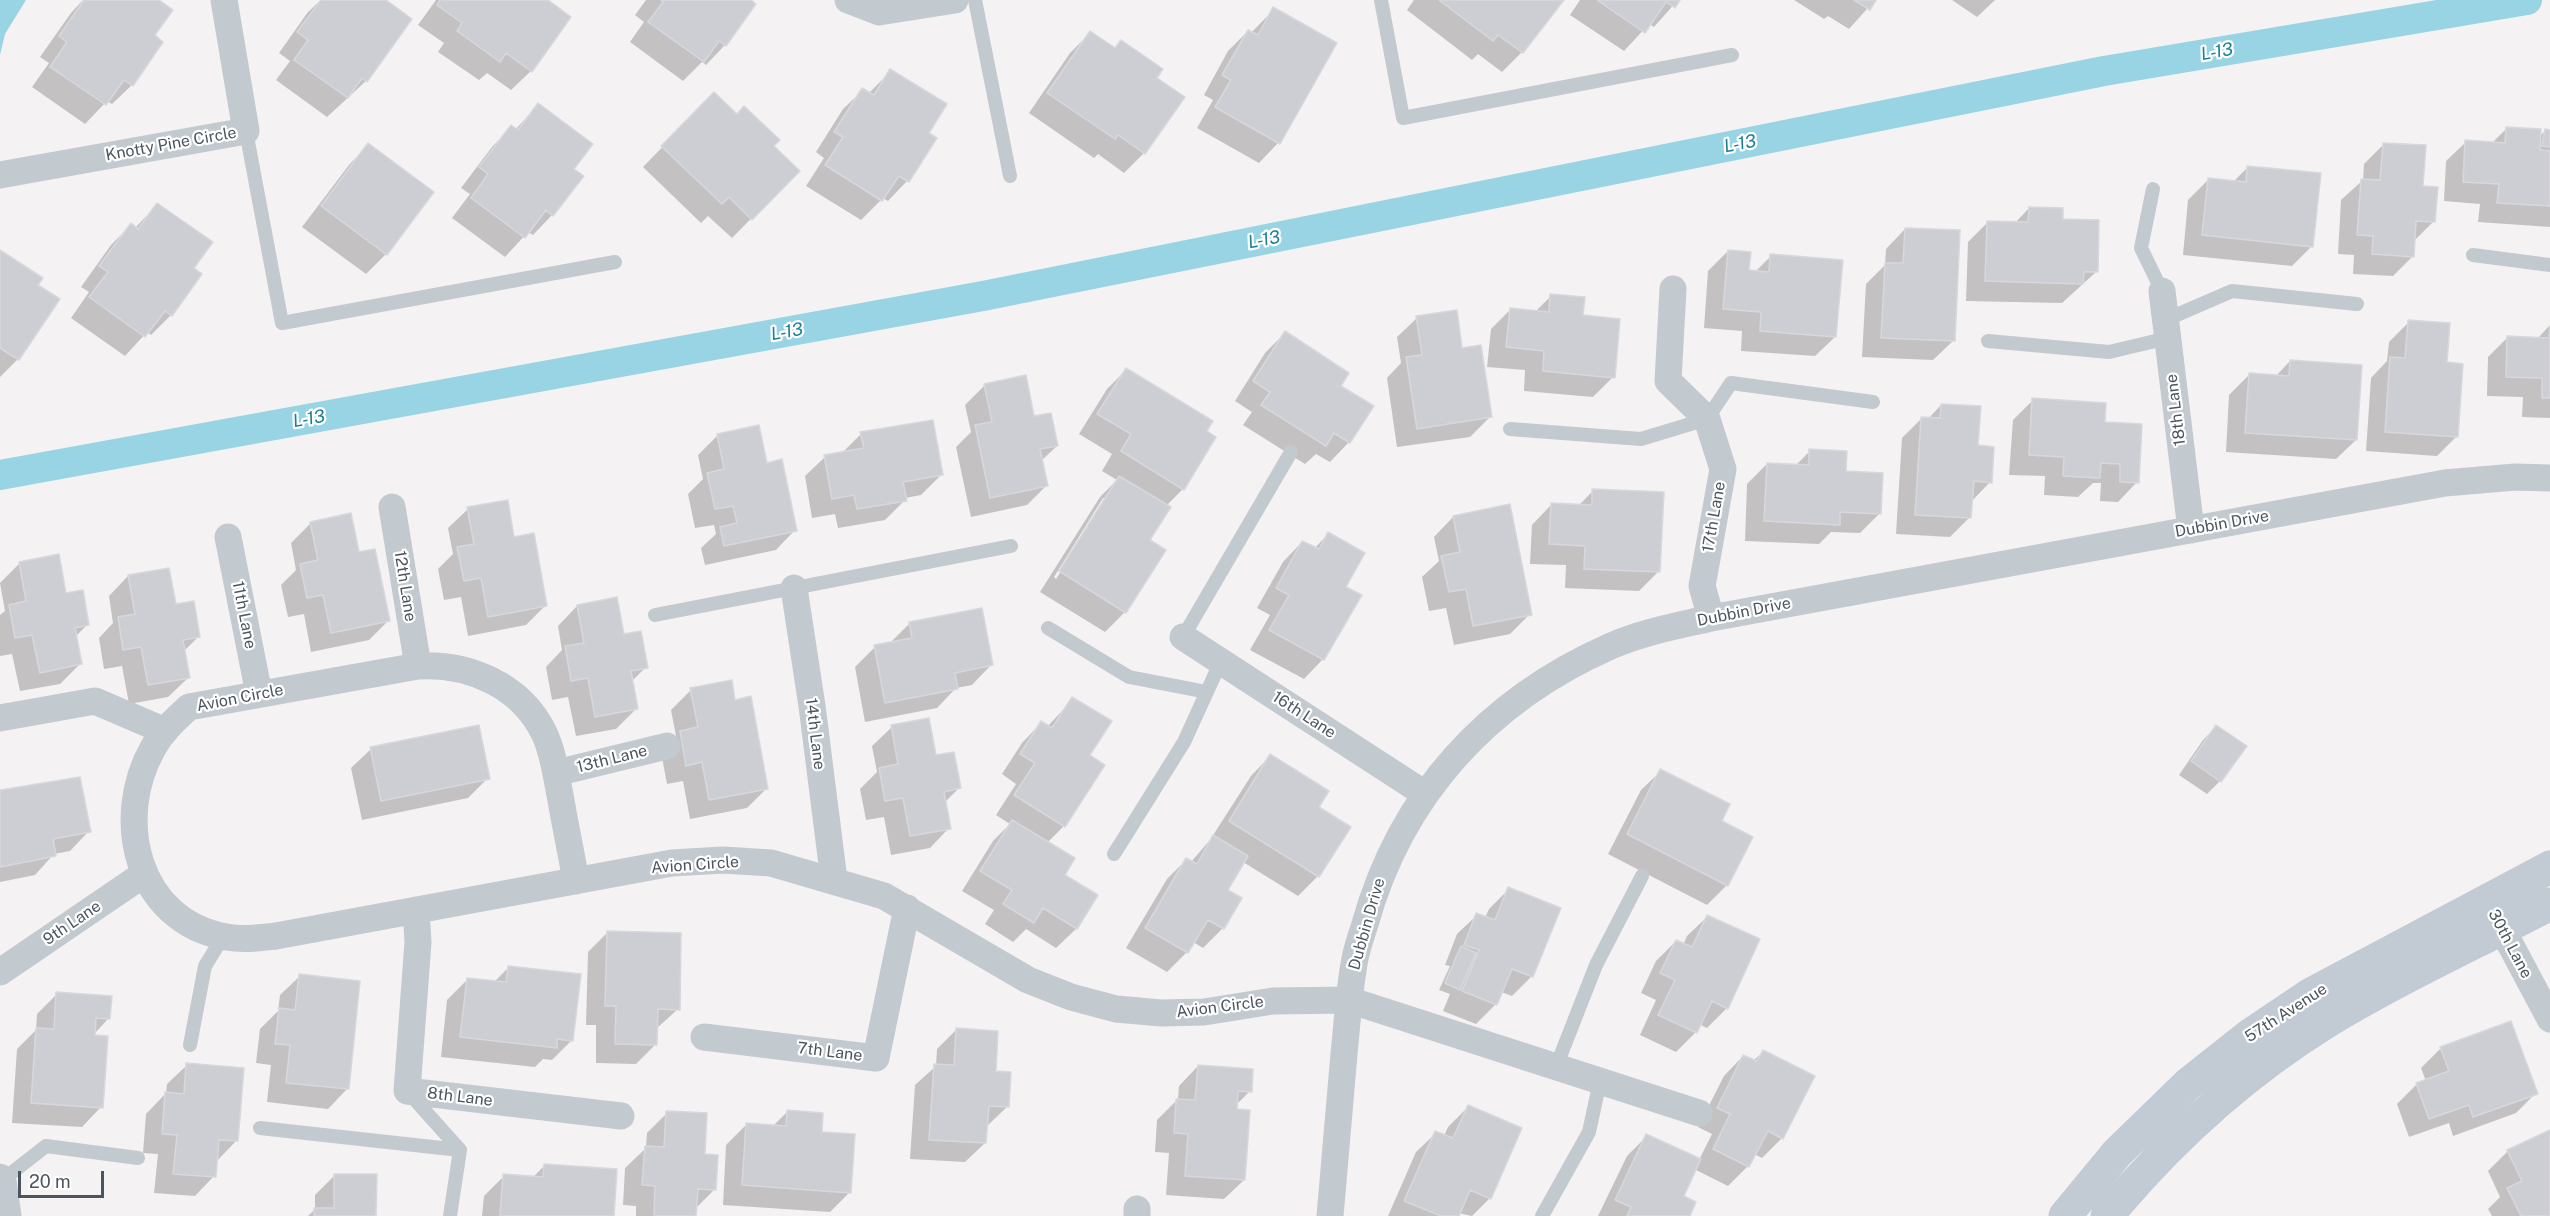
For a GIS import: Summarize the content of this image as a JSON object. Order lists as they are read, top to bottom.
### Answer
{
  "streets": {
    "street": [
      "Knotty Pine Circle",
      "18th Lane",
      "17th Lane",
      "Dubbin Drive",
      "12th Lane",
      "11th Lane",
      "Avion Circle",
      "16th Lane",
      "14th Lane",
      "13th Lane",
      "9th Lane",
      "30th Lane",
      "57th Avenue",
      "7th Lane",
      "8th Lane"
    ]
  },
  "crossings": [
    ["18th Lane", "Dubbin Drive"],
    ["17th Lane", "Dubbin Drive"],
    ["Dubbin Drive", "Avion Circle"],
    ["Dubbin Drive", "16th Lane"],
    ["12th Lane", "Avion Circle"],
    ["11th Lane", "Avion Circle"],
    ["Avion Circle", "14th Lane"],
    ["Avion Circle", "13th Lane"],
    ["Avion Circle", "9th Lane"],
    ["Avion Circle", "7th Lane"],
    ["Avion Circle", "8th Lane"],
    ["30th Lane", "57th Avenue"]
  ],
  "water": ["L-13"],
  "scale_bar": "20 m"
}
